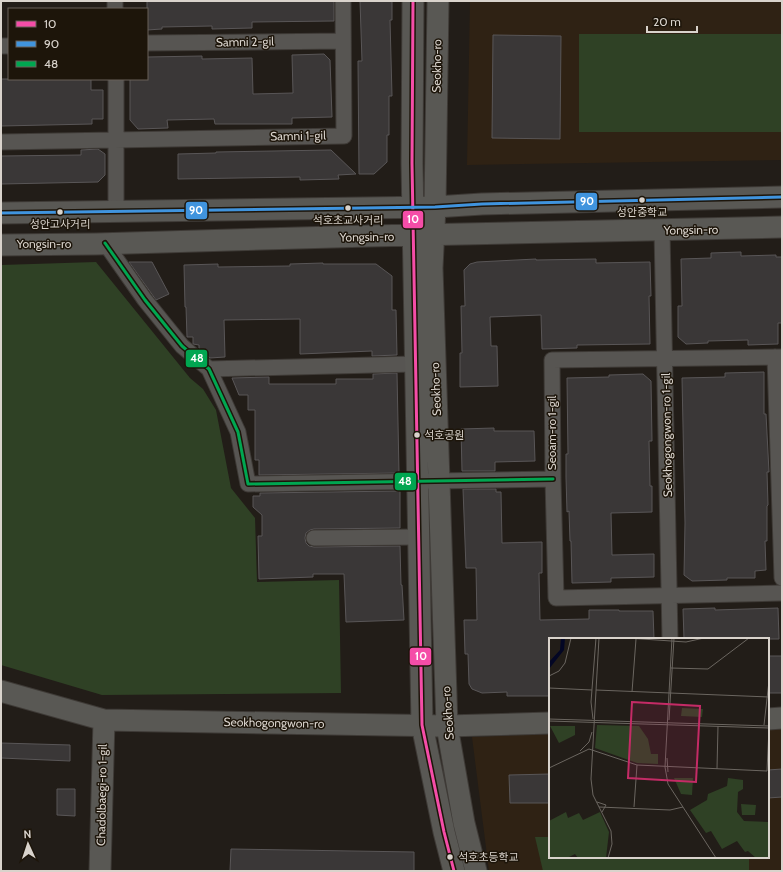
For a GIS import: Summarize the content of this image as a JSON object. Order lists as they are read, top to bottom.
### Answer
{
  "streets": {
    "main road": [
      "Seokho-ro",
      "Yongsin-ro",
      "Seokhogongwon-ro",
      "Chadolbaegi-ro 1-gil"
    ],
    "street": [
      "Samni 2-gil",
      "Samni 1-gil",
      "Seoam-ro 1-gil",
      "Seokhogongwon-ro 1-gil"
    ]
  },
  "crossings": [
    ["Samni 2-gil", "Samni 1-gil"],
    ["Seokho-ro", "Yongsin-ro"],
    ["Seokho-ro", "Seokhogongwon-ro"],
    ["Yongsin-ro", "Seokhogongwon-ro 1-gil"],
    ["Seoam-ro 1-gil", "Seokhogongwon-ro 1-gil"],
    ["Seokhogongwon-ro", "Chadolbaegi-ro 1-gil"]
  ],
  "places": [
    "성안중학교",
    "석호초교사거리",
    "성안고사거리",
    "석호공원",
    "석호초등학교"
  ],
  "lines": ["transit line 10", "transit line 90", "transit line 48"],
  "legend": ["10", "90", "48"],
  "scale_bar": "20 m",
  "north": "top"
}
